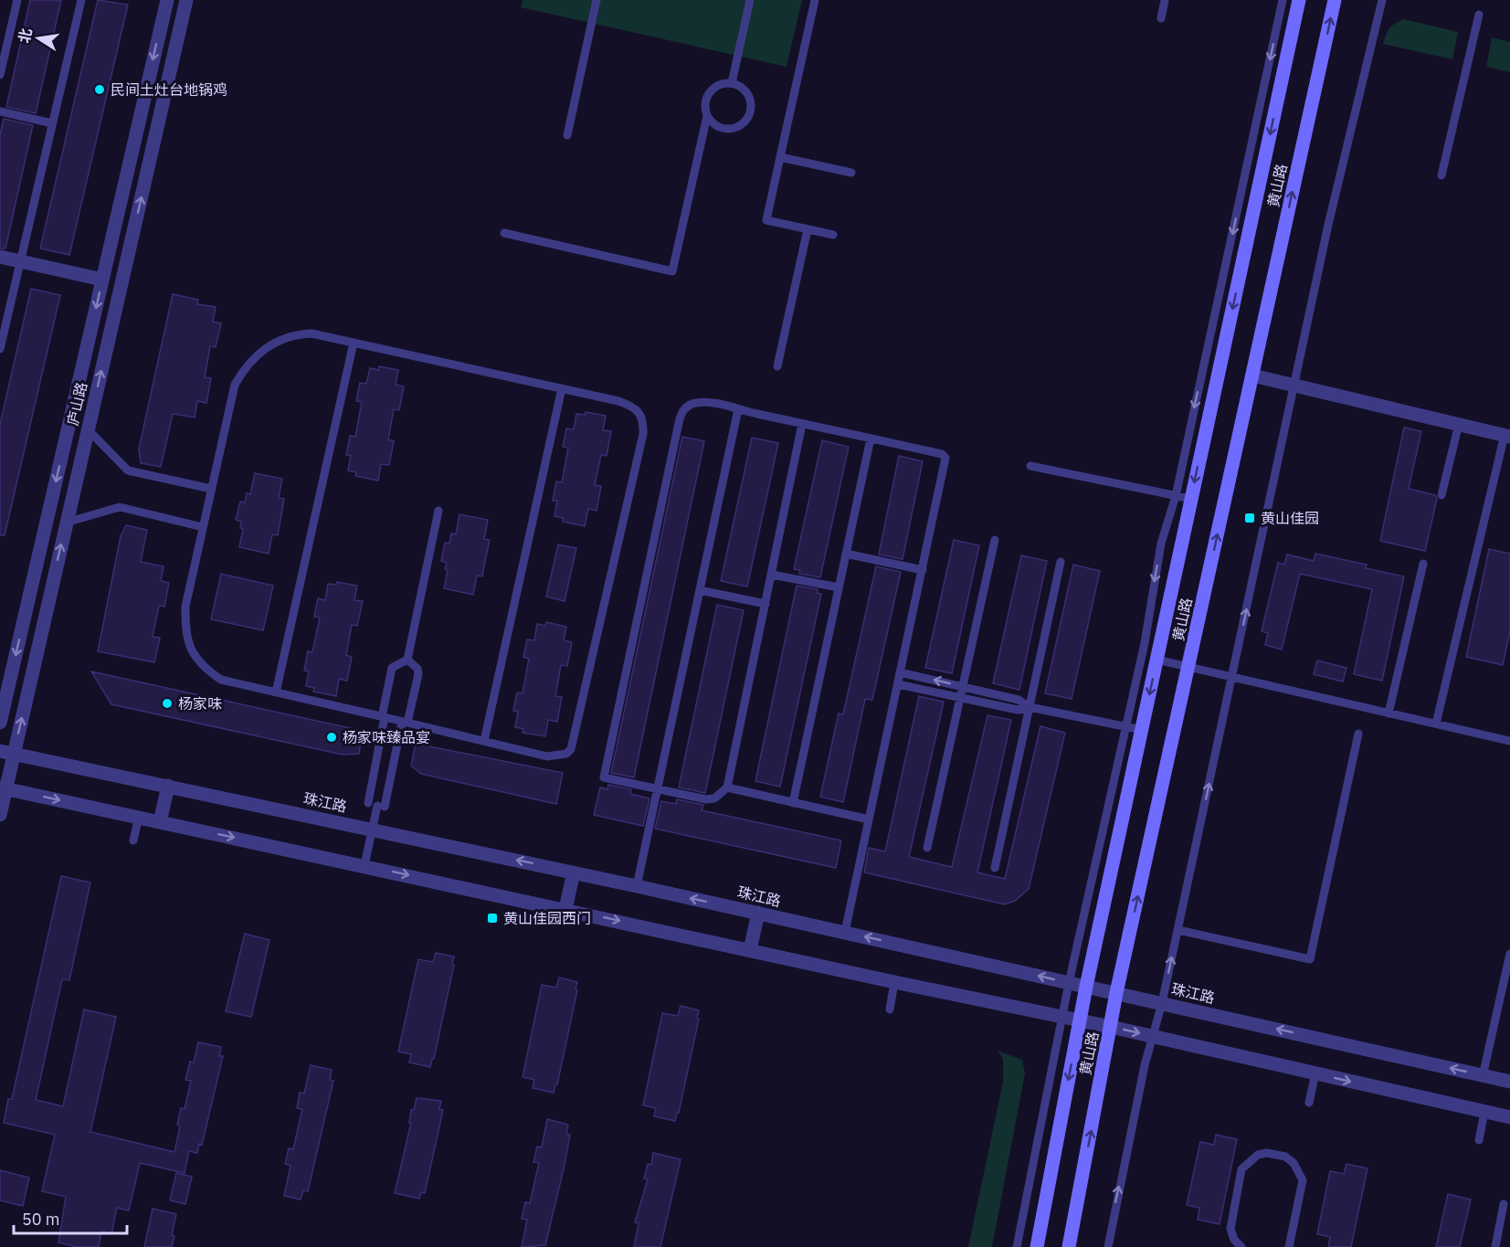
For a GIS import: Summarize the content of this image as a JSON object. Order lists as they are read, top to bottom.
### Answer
{
  "streets": {
    "main road": ["黄山路"],
    "street": ["庐山路", "珠江路"]
  },
  "crossings": [
    ["黄山路", "珠江路"],
    ["庐山路", "珠江路"]
  ],
  "places": {
    "other": ["民间土灶台地锅鸡", "杨家味", "杨家味臻品宴"],
    "transit": ["黄山佳园", "黄山佳园西门"]
  },
  "scale_bar": "50 m",
  "north": "left"
}
